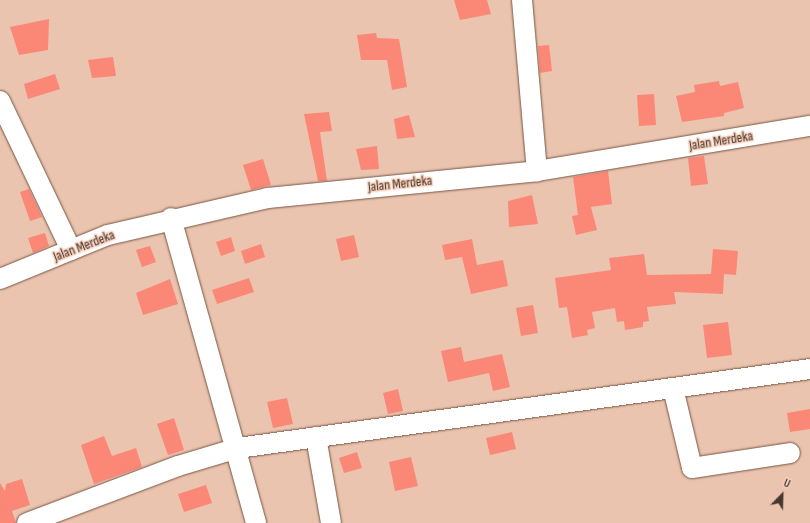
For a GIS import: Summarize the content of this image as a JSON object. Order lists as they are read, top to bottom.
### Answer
{
  "streets": {
    "street": ["Jalan Merdeka"]
  },
  "north": "top right"
}
